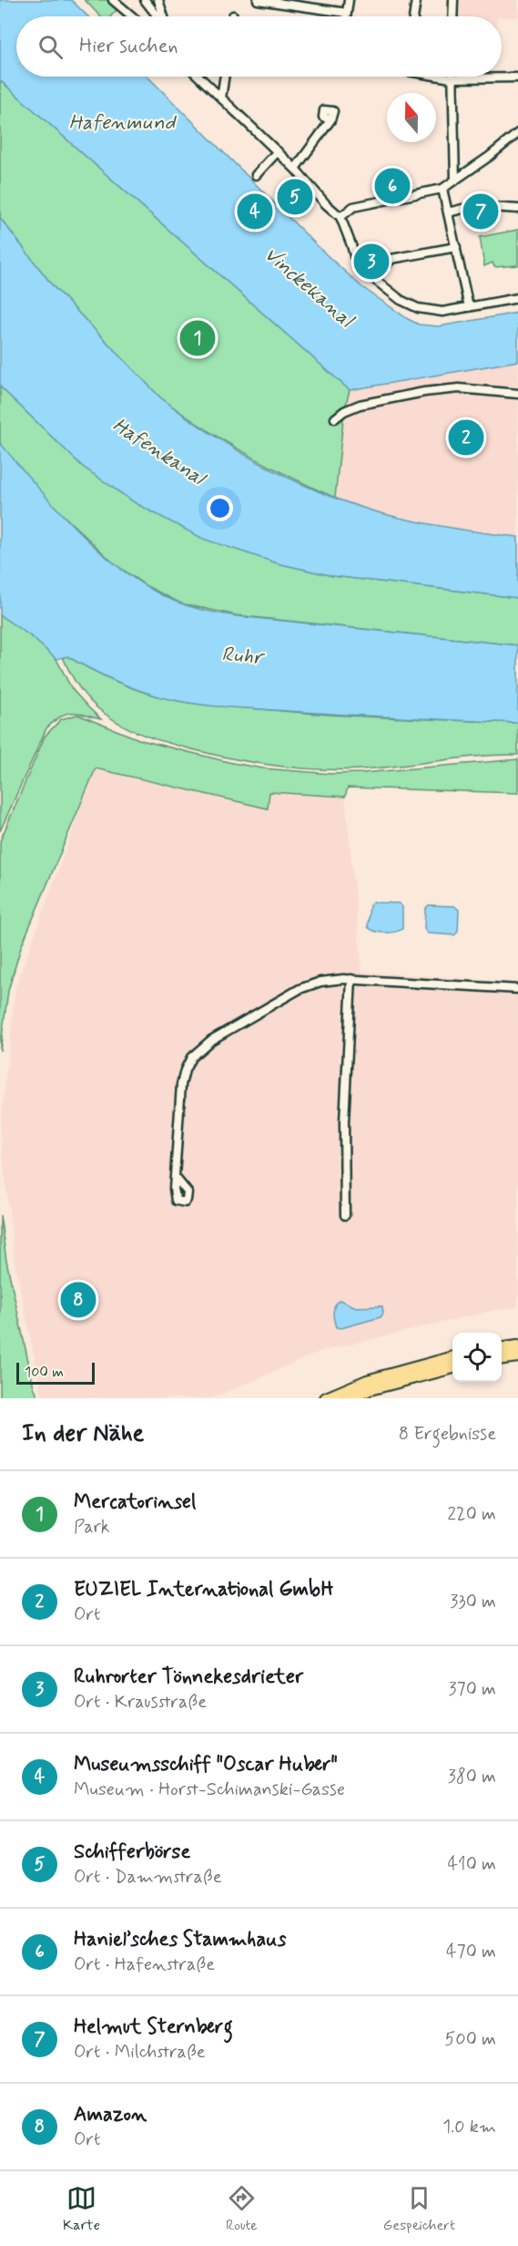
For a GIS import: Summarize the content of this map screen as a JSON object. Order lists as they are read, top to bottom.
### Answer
{
  "water": [
    "Hafenmund",
    "Vinckekanal",
    "Hafenkanal",
    "Ruhr"
  ],
  "scale_bar": "100 m",
  "north": "top",
  "page": {
    "search": "Hier suchen",
    "pins": [
      "6",
      "5",
      "4",
      "7",
      "3",
      "1",
      "2",
      "8"
    ],
    "scale": "100 m",
    "heading": ["In der Nähe", "8 Ergebnisse"],
    "list": [
      {
        "mark": "1",
        "name": "Mercatorinsel",
        "note": "Park",
        "value": "220 m"
      },
      {
        "mark": "2",
        "name": "EUZIEL International GmbH",
        "note": "Ort",
        "value": "330 m"
      },
      {
        "mark": "3",
        "name": "Ruhrorter Tönnekesdrieter",
        "note": "Ort · Krausstraße",
        "value": "370 m"
      },
      {
        "mark": "4",
        "name": "Museumsschiff \"Oscar Huber\"",
        "note": "Museum · Horst-Schimanski-Gasse",
        "value": "380 m"
      },
      {
        "mark": "5",
        "name": "Schifferbörse",
        "note": "Ort · Dammstraße",
        "value": "410 m"
      },
      {
        "mark": "6",
        "name": "Haniel’sches Stammhaus",
        "note": "Ort · Hafenstraße",
        "value": "470 m"
      },
      {
        "mark": "7",
        "name": "Helmut Sternberg",
        "note": "Ort · Milchstraße",
        "value": "500 m"
      },
      {
        "mark": "8",
        "name": "Amazon",
        "note": "Ort",
        "value": "1.0 km"
      }
    ],
    "nav": ["Karte", "Route", "Gespeichert"]
  }
}
